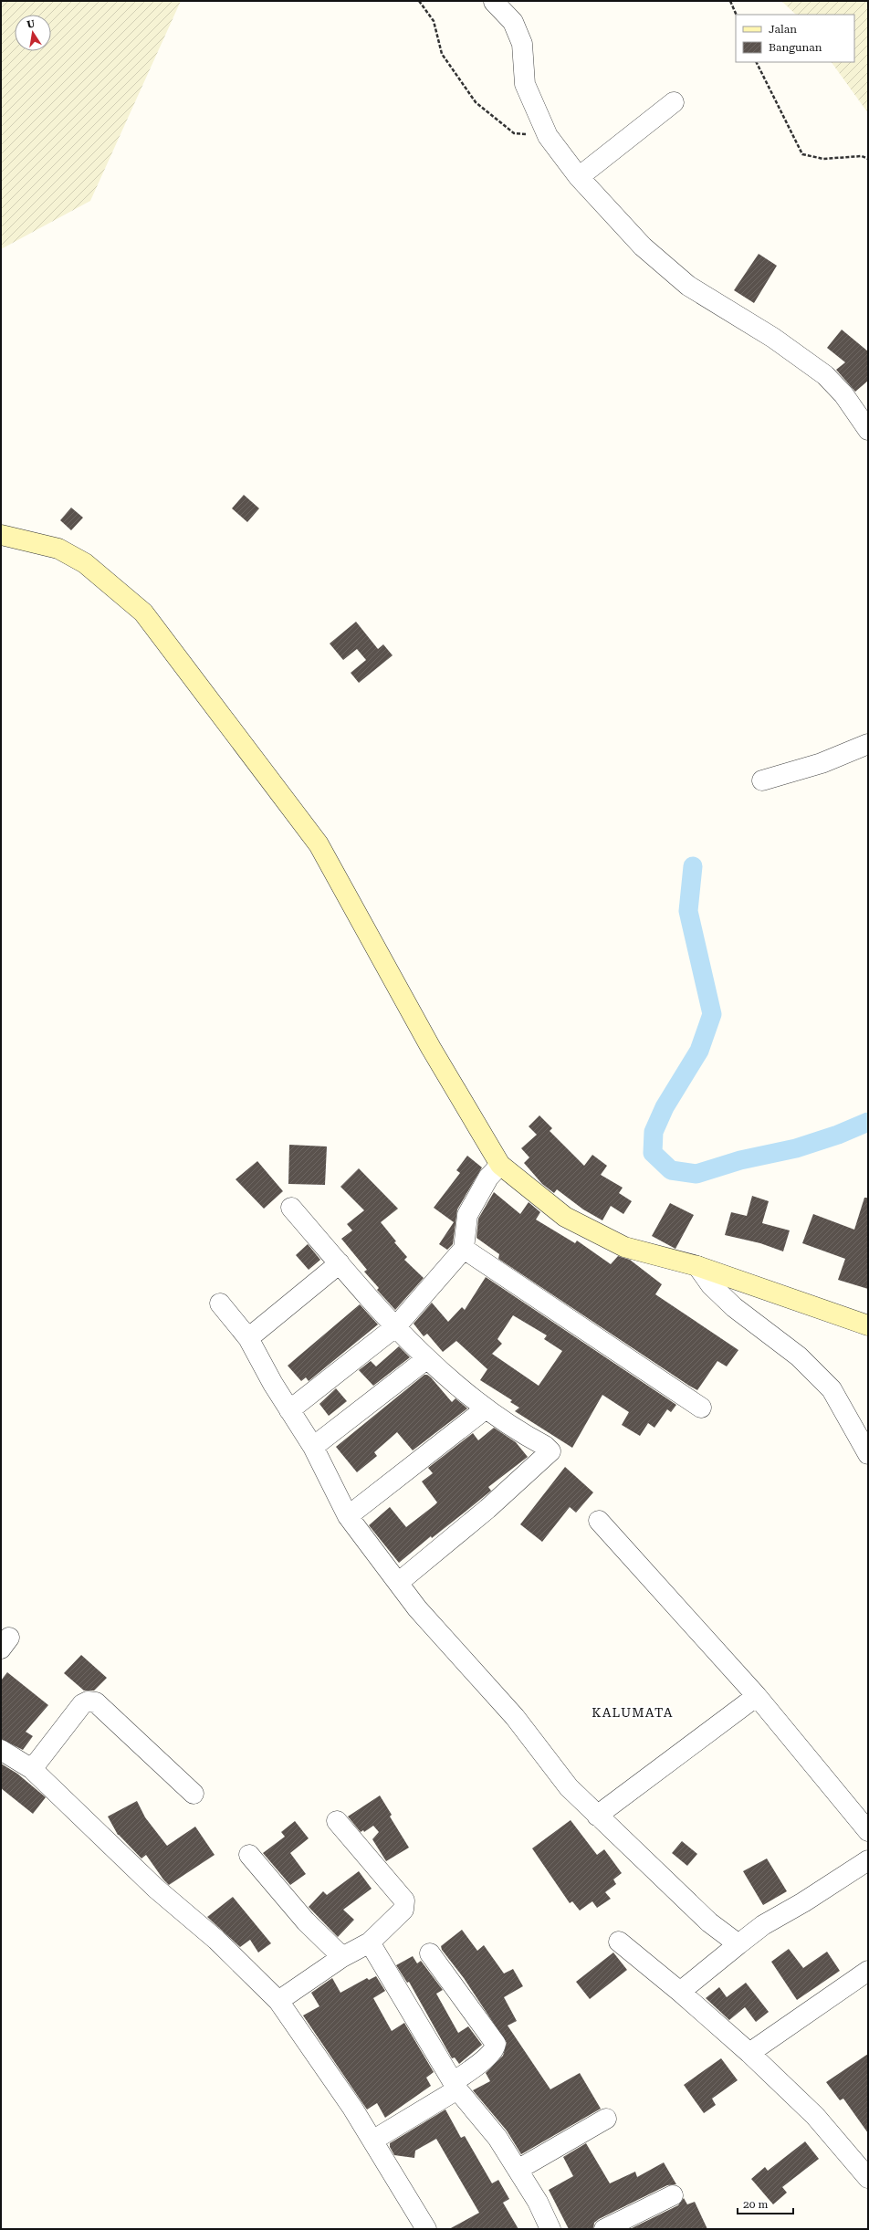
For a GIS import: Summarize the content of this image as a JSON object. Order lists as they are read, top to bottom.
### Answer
{
  "districts": ["KALUMATA"],
  "legend": ["Jalan", "Bangunan"],
  "scale_bar": "20 m",
  "north": "top"
}
